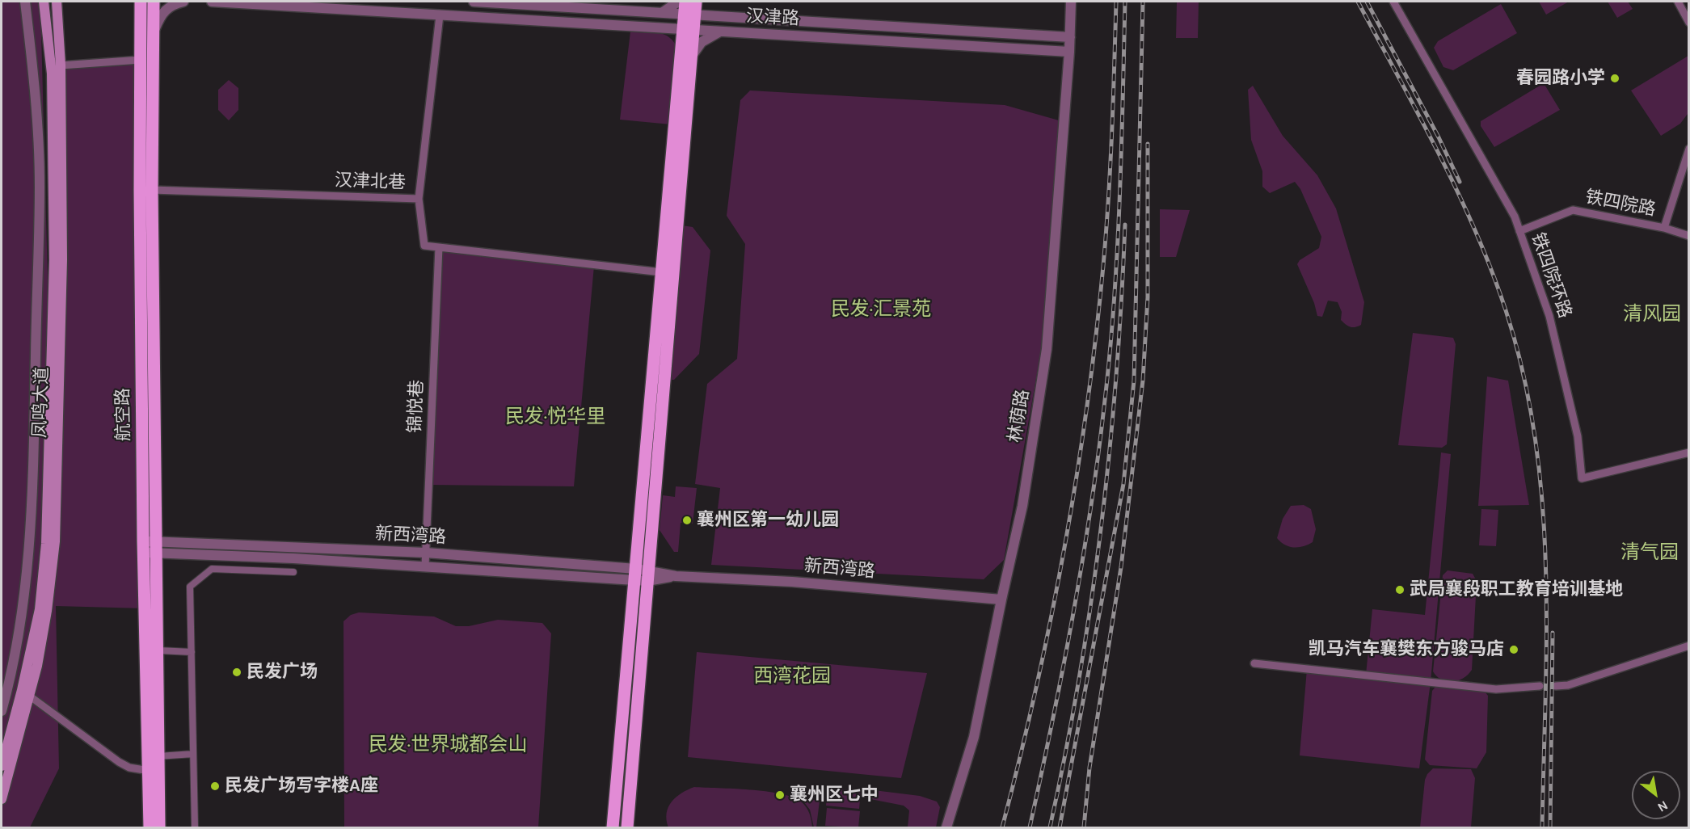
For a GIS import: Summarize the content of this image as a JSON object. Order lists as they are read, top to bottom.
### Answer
{
  "streets": {
    "main road": ["凤鸣大道", "航空路"],
    "street": [
      "汉津路",
      "汉津北巷",
      "铁四院路",
      "铁四院环路",
      "锦悦巷",
      "林荫路",
      "新西湾路"
    ]
  },
  "crossings": [
    ["汉津路", "林荫路"],
    ["汉津北巷", "锦悦巷"],
    ["汉津北巷", "航空路"],
    ["铁四院路", "铁四院环路"],
    ["锦悦巷", "新西湾路"],
    ["航空路", "新西湾路"],
    ["林荫路", "新西湾路"]
  ],
  "districts": [
    "民发·汇景苑",
    "清风园",
    "民发·悦华里",
    "清气园",
    "西湾花园",
    "民发·世界城都会山"
  ],
  "places": [
    "春园路小学",
    "襄州区第一幼儿园",
    "武局襄段职工教育培训基地",
    "凯马汽车襄樊东方骏马店",
    "民发广场",
    "民发广场写字楼A座",
    "襄州区七中"
  ],
  "north": "bottom right"
}
